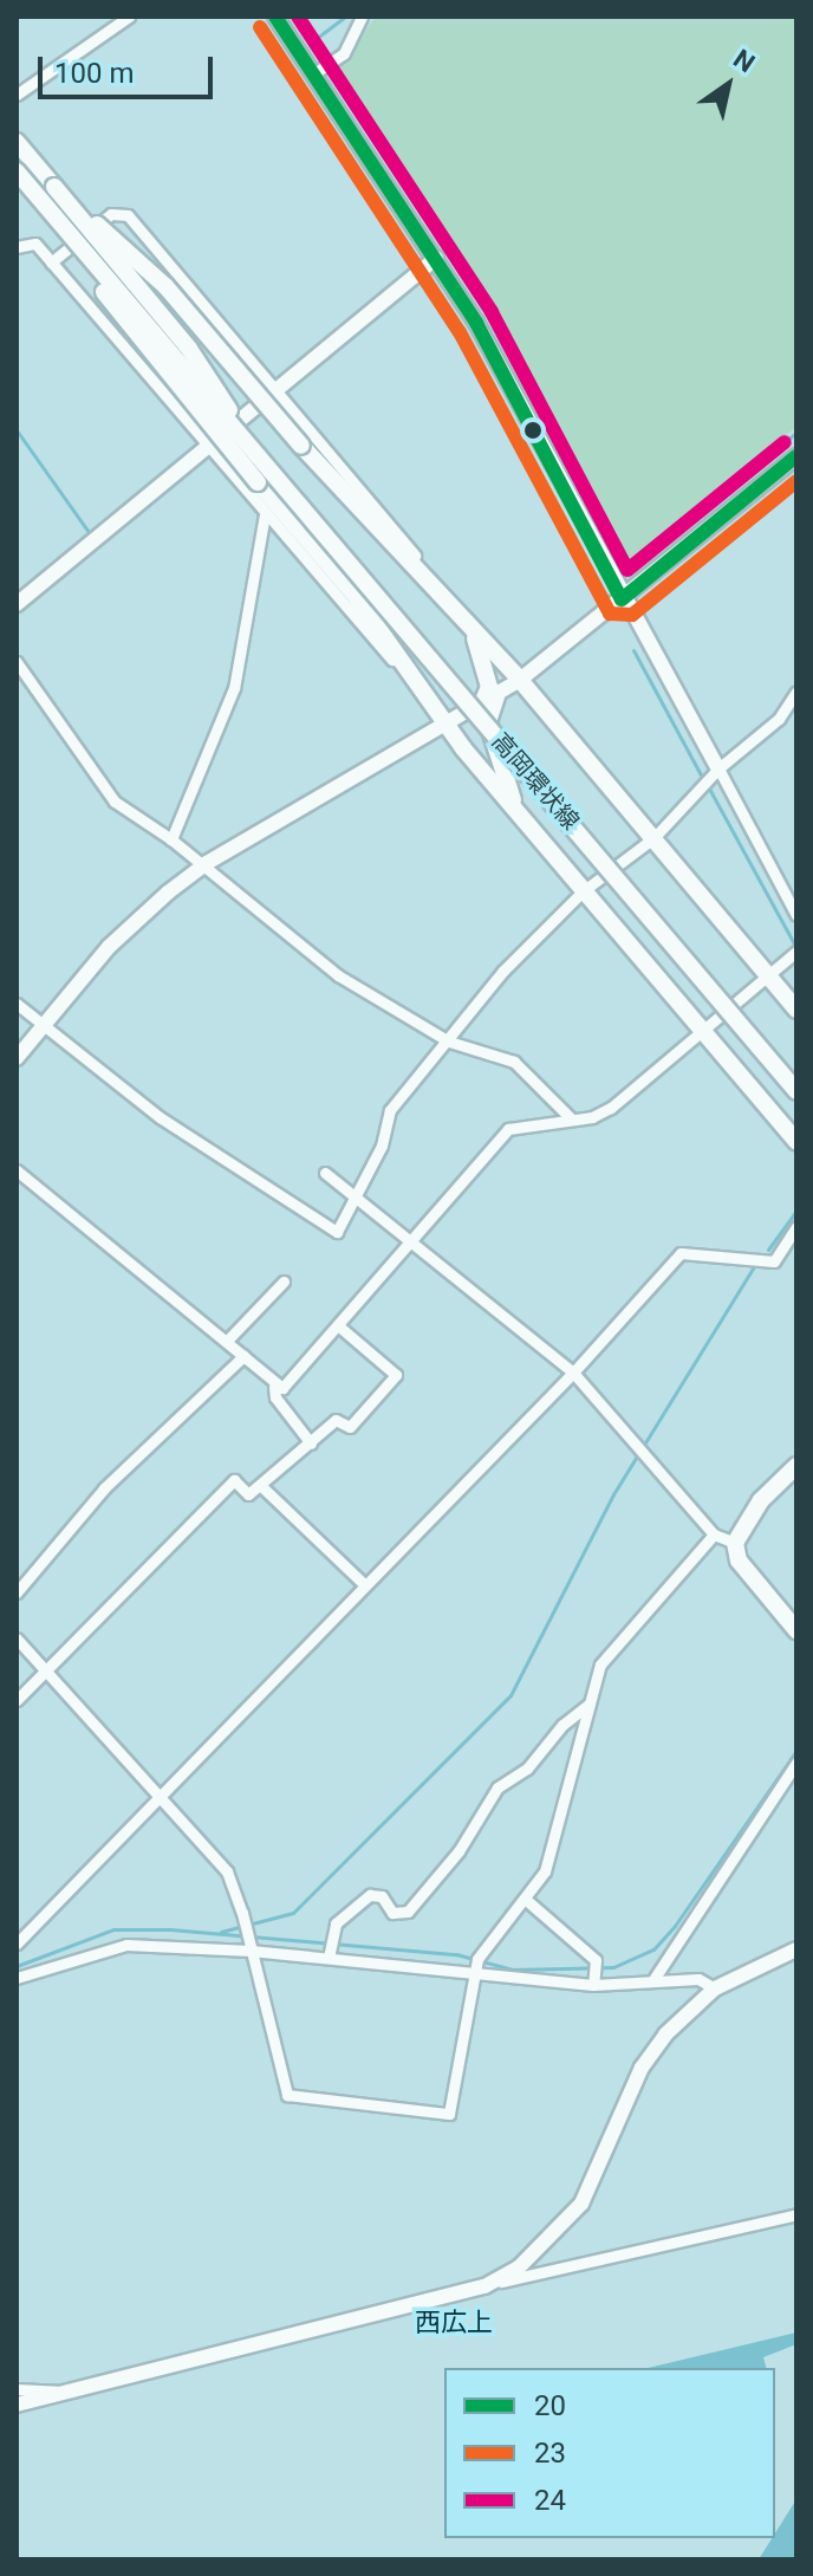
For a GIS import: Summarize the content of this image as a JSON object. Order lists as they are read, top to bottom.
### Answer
{
  "streets": {
    "main road": ["高岡環状線"]
  },
  "districts": ["西広上"],
  "lines": ["transit line 20", "transit line 24", "transit line 23"],
  "legend": ["20", "23", "24"],
  "scale_bar": "100 m",
  "north": "top right"
}
